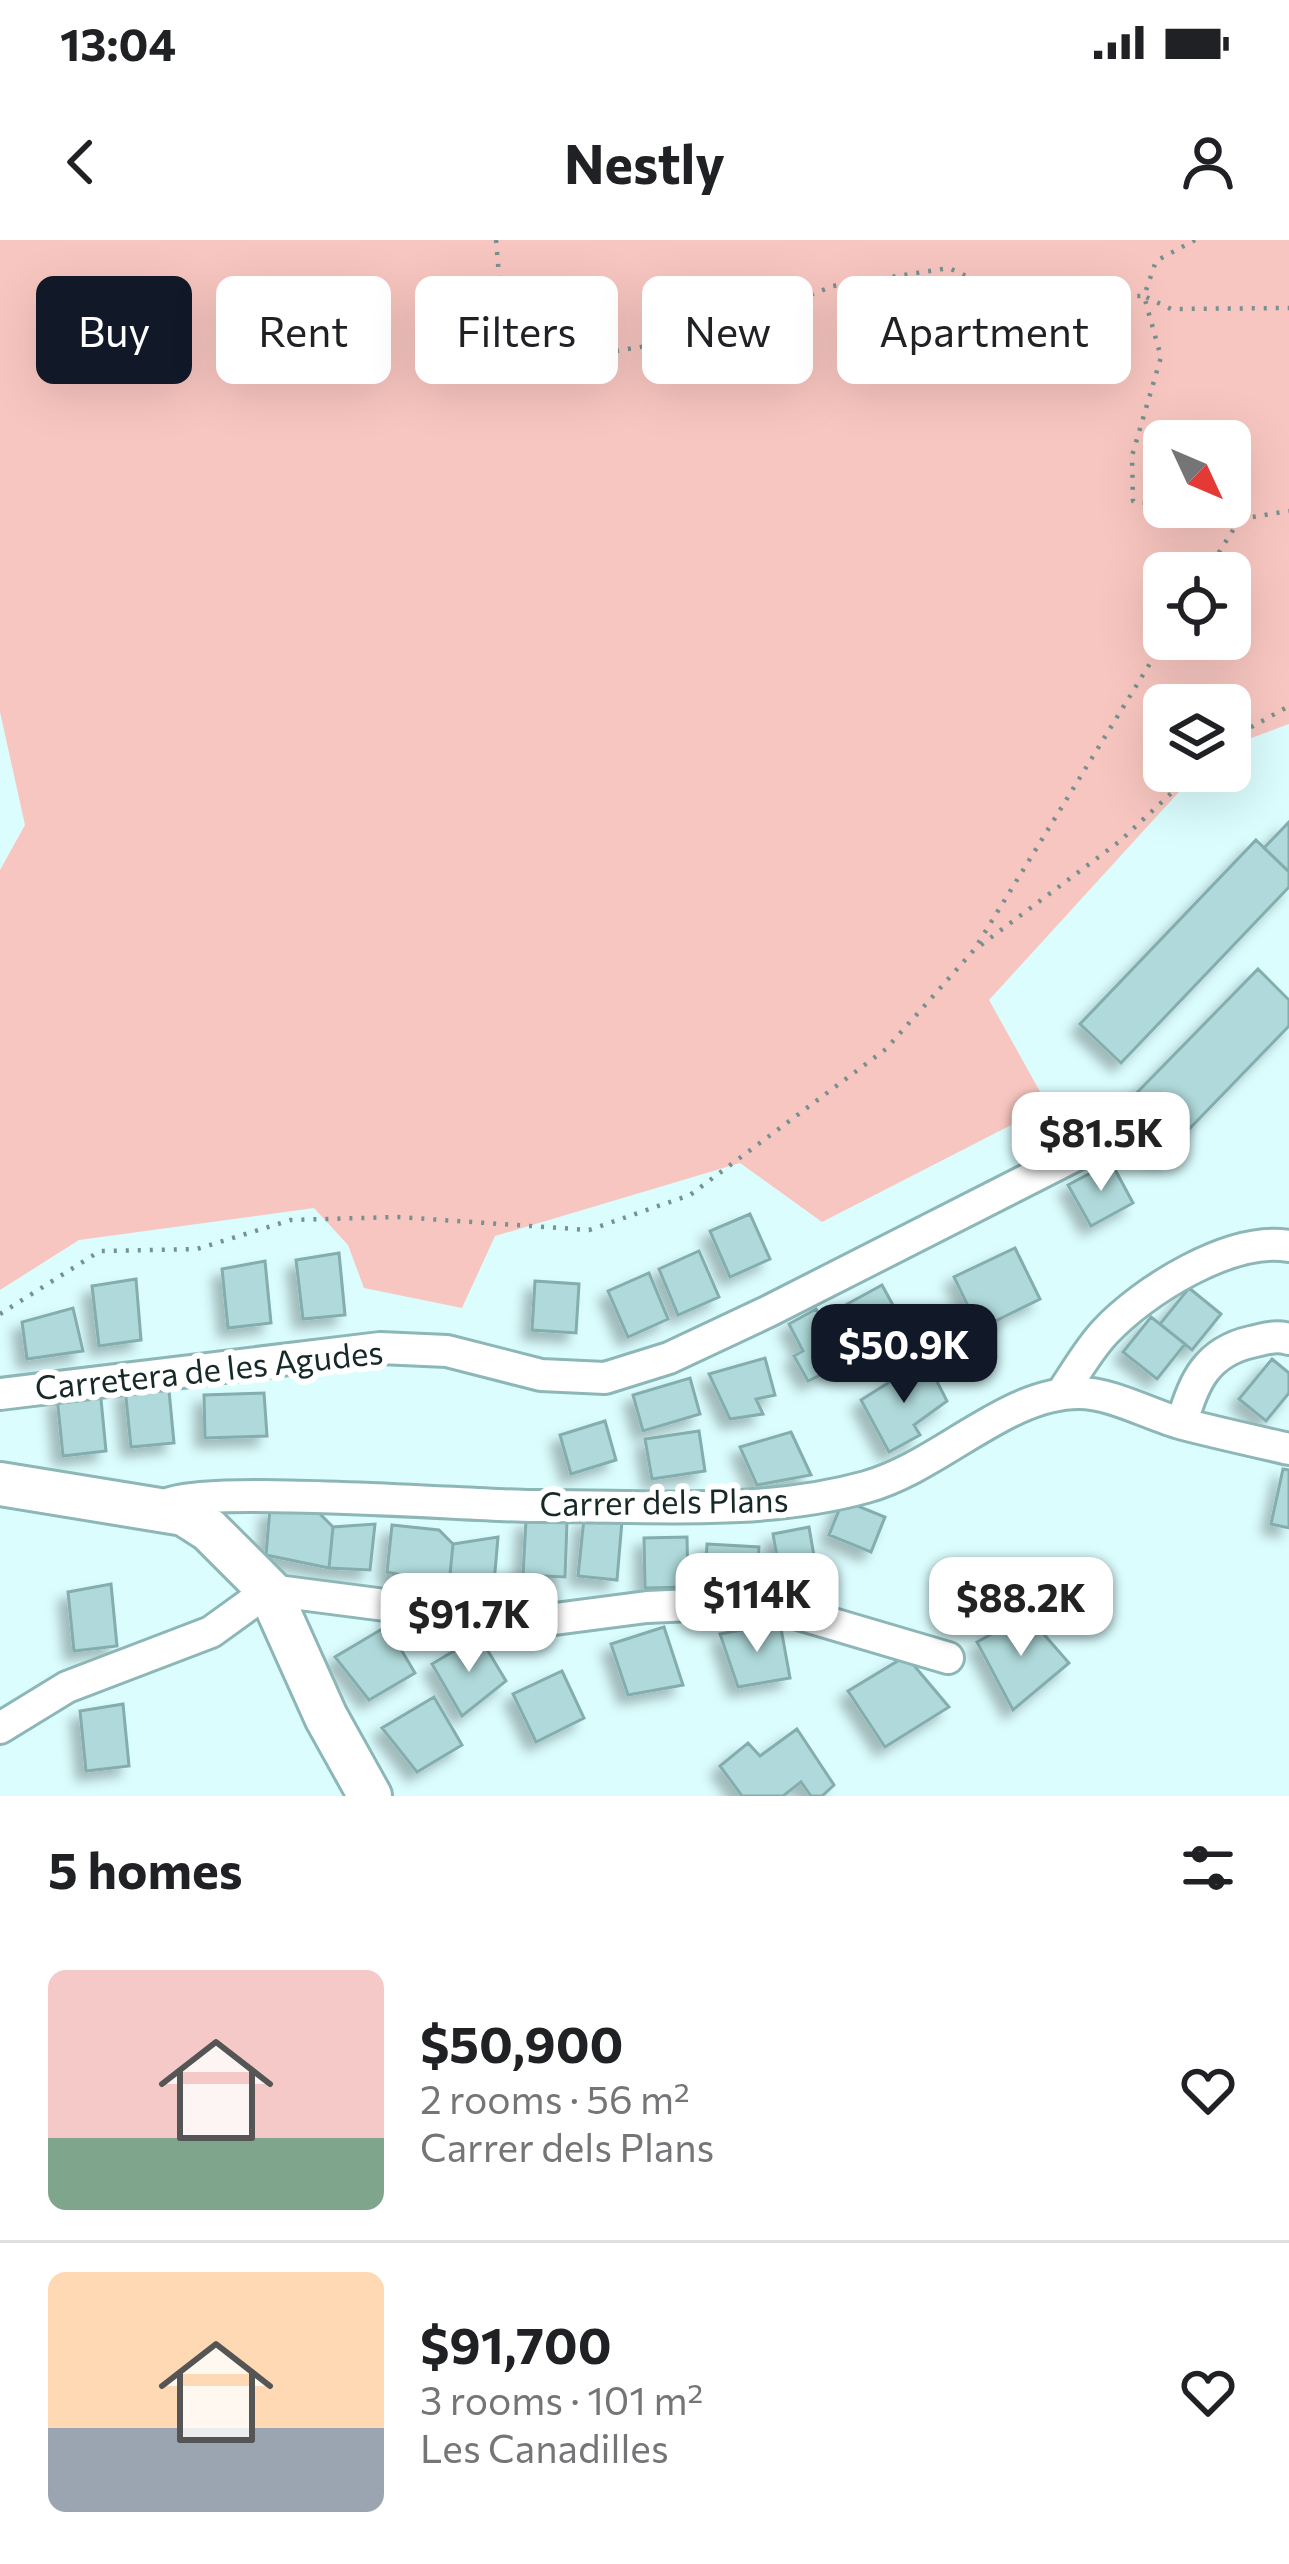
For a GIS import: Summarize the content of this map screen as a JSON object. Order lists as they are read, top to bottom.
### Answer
{
  "streets": {
    "street": ["Carretera de les Agudes", "Carrer dels Plans"]
  },
  "north": "bottom right",
  "page": {
    "status": "13:04",
    "header": "Nestly",
    "chip": [
      "Buy",
      "Rent",
      "Filters",
      "New",
      "Apartment"
    ],
    "price": [
      "$81.5K",
      "$50.9K",
      "$114K",
      "$88.2K",
      "$91.7K"
    ],
    "heading": "5 homes",
    "list": [
      {
        "name": "$50,900",
        "note": "2 rooms · 56 m² · Carrer dels Plans"
      },
      {
        "name": "$91,700",
        "note": "3 rooms · 101 m² · Les Canadilles"
      }
    ]
  }
}
